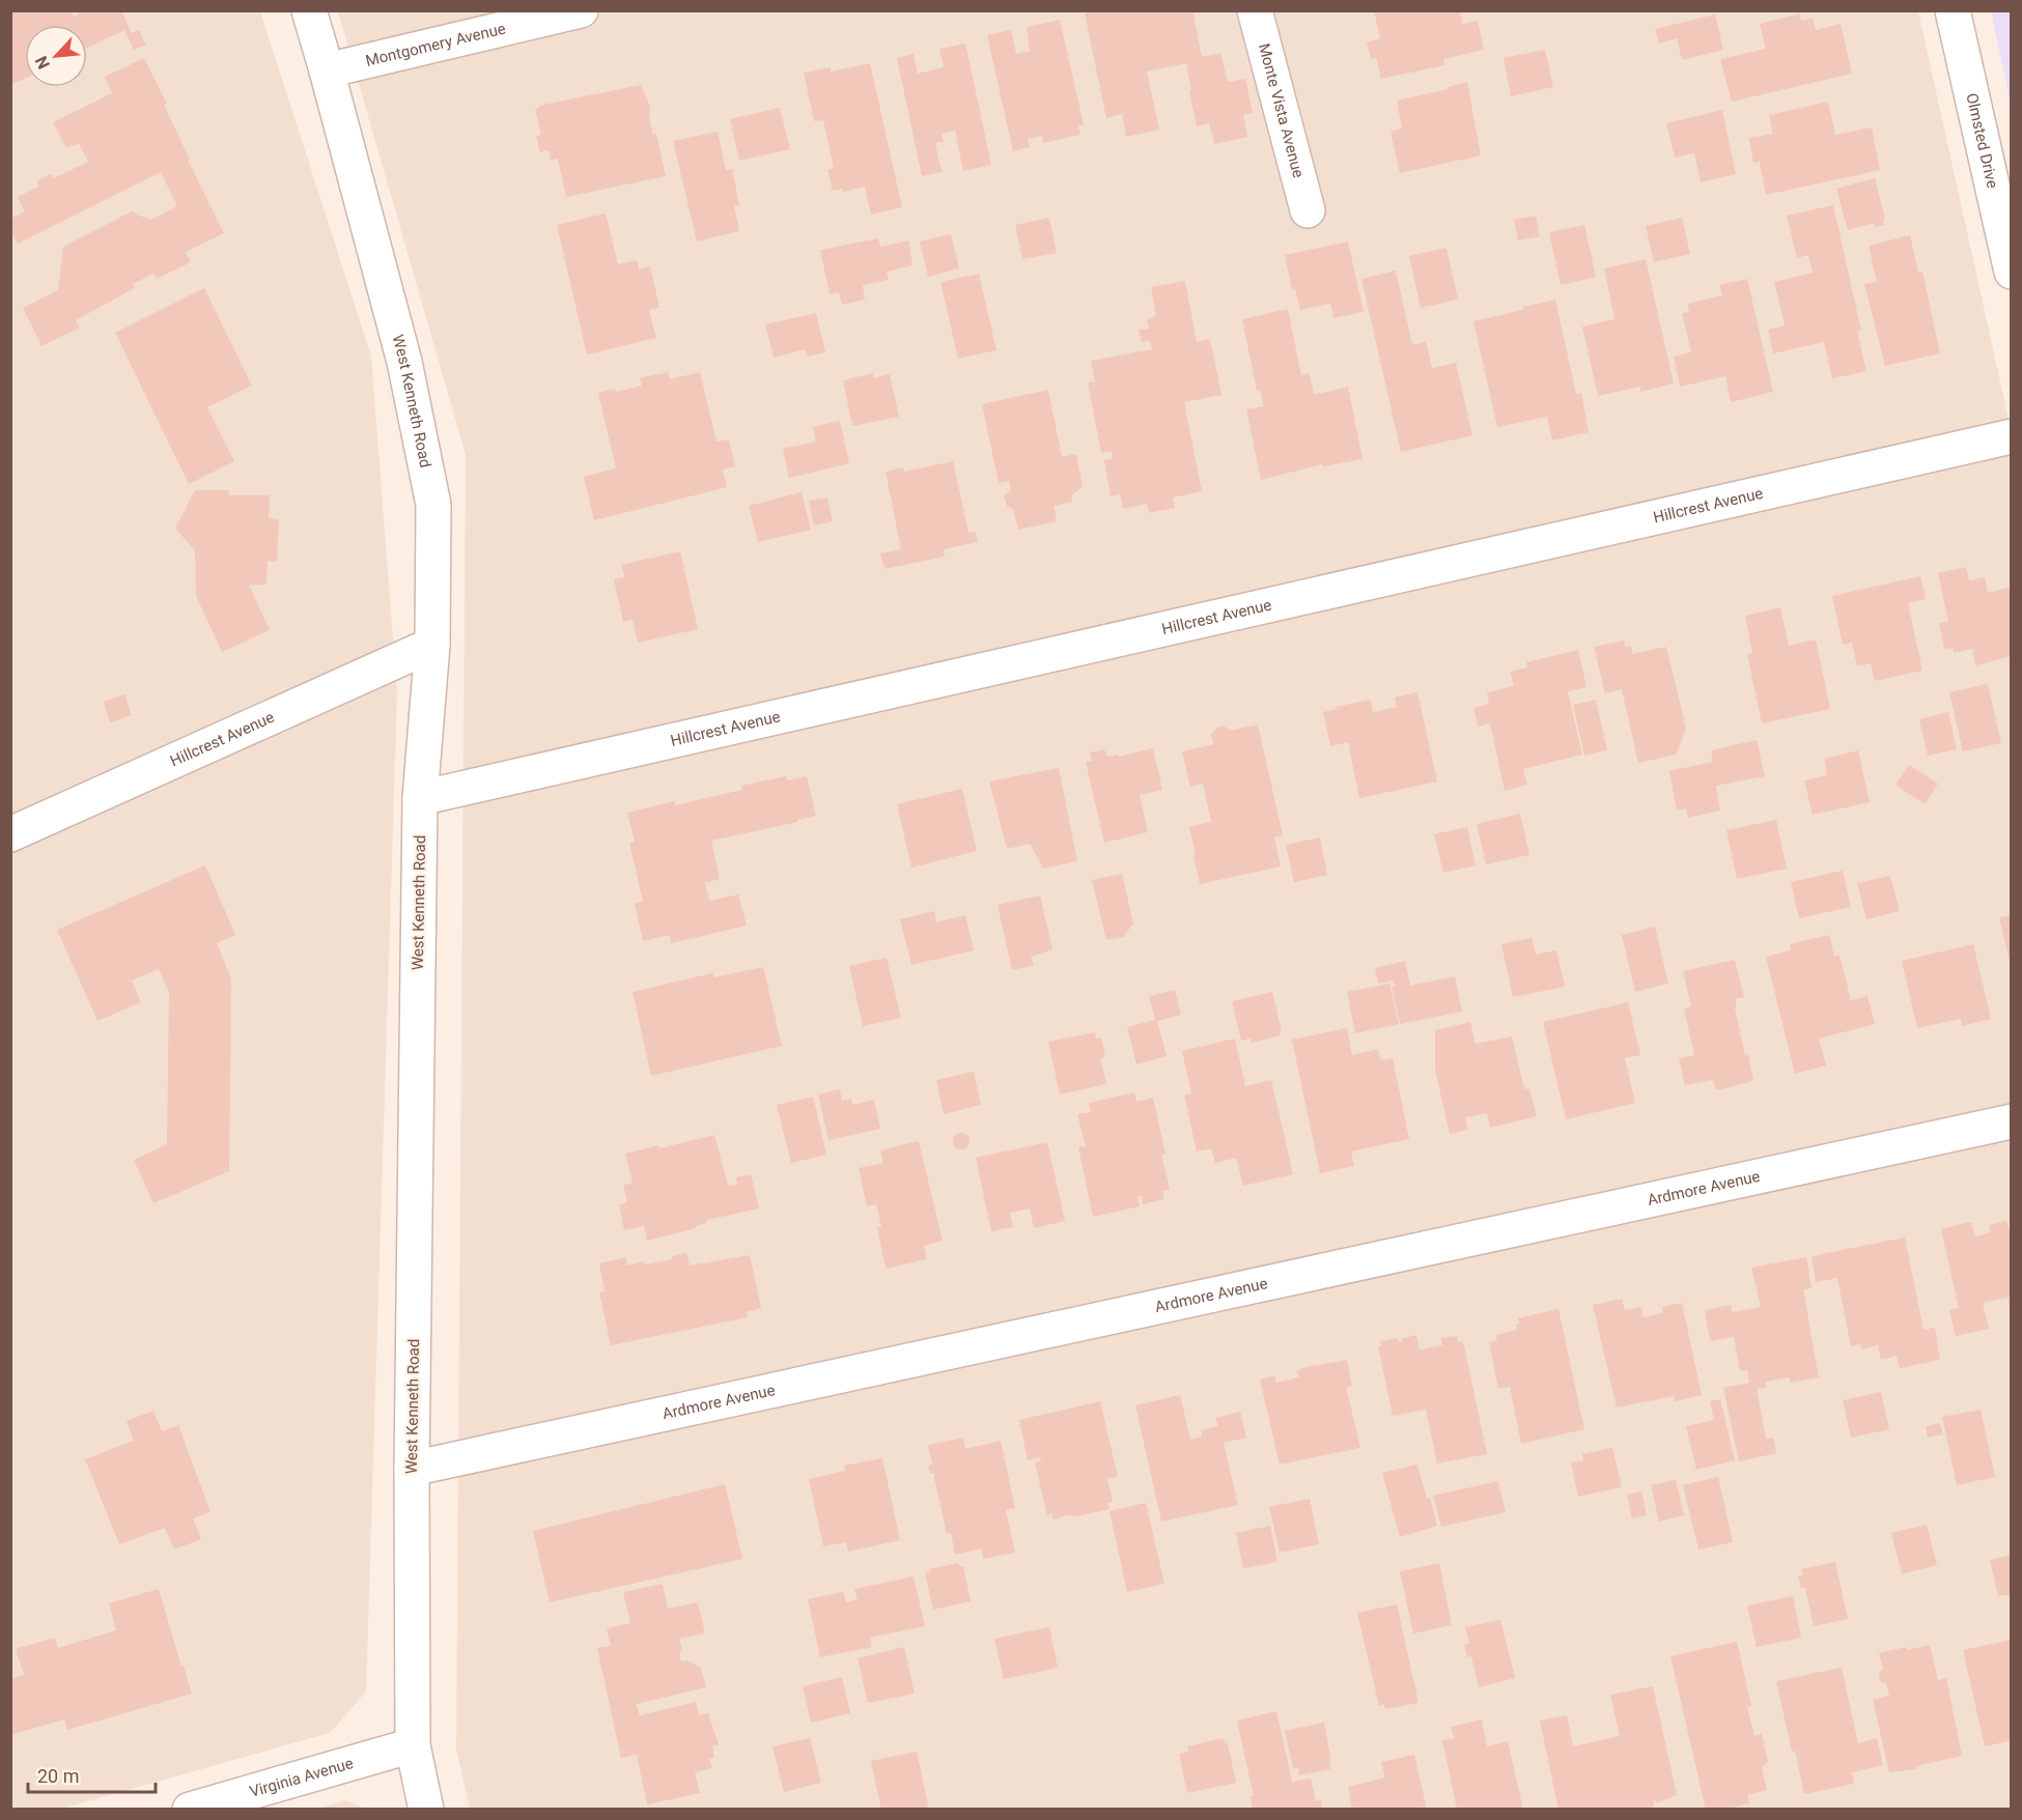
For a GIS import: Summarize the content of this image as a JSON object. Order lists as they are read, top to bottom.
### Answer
{
  "streets": {
    "street": [
      "Montgomery Avenue",
      "Monte Vista Avenue",
      "Olmsted Drive",
      "West Kenneth Road",
      "Hillcrest Avenue",
      "Ardmore Avenue",
      "Virginia Avenue"
    ]
  },
  "crossings": [
    ["Montgomery Avenue", "West Kenneth Road"],
    ["West Kenneth Road", "Hillcrest Avenue"],
    ["West Kenneth Road", "Ardmore Avenue"],
    ["West Kenneth Road", "Virginia Avenue"]
  ],
  "scale_bar": "20 m",
  "north": "bottom left"
}
